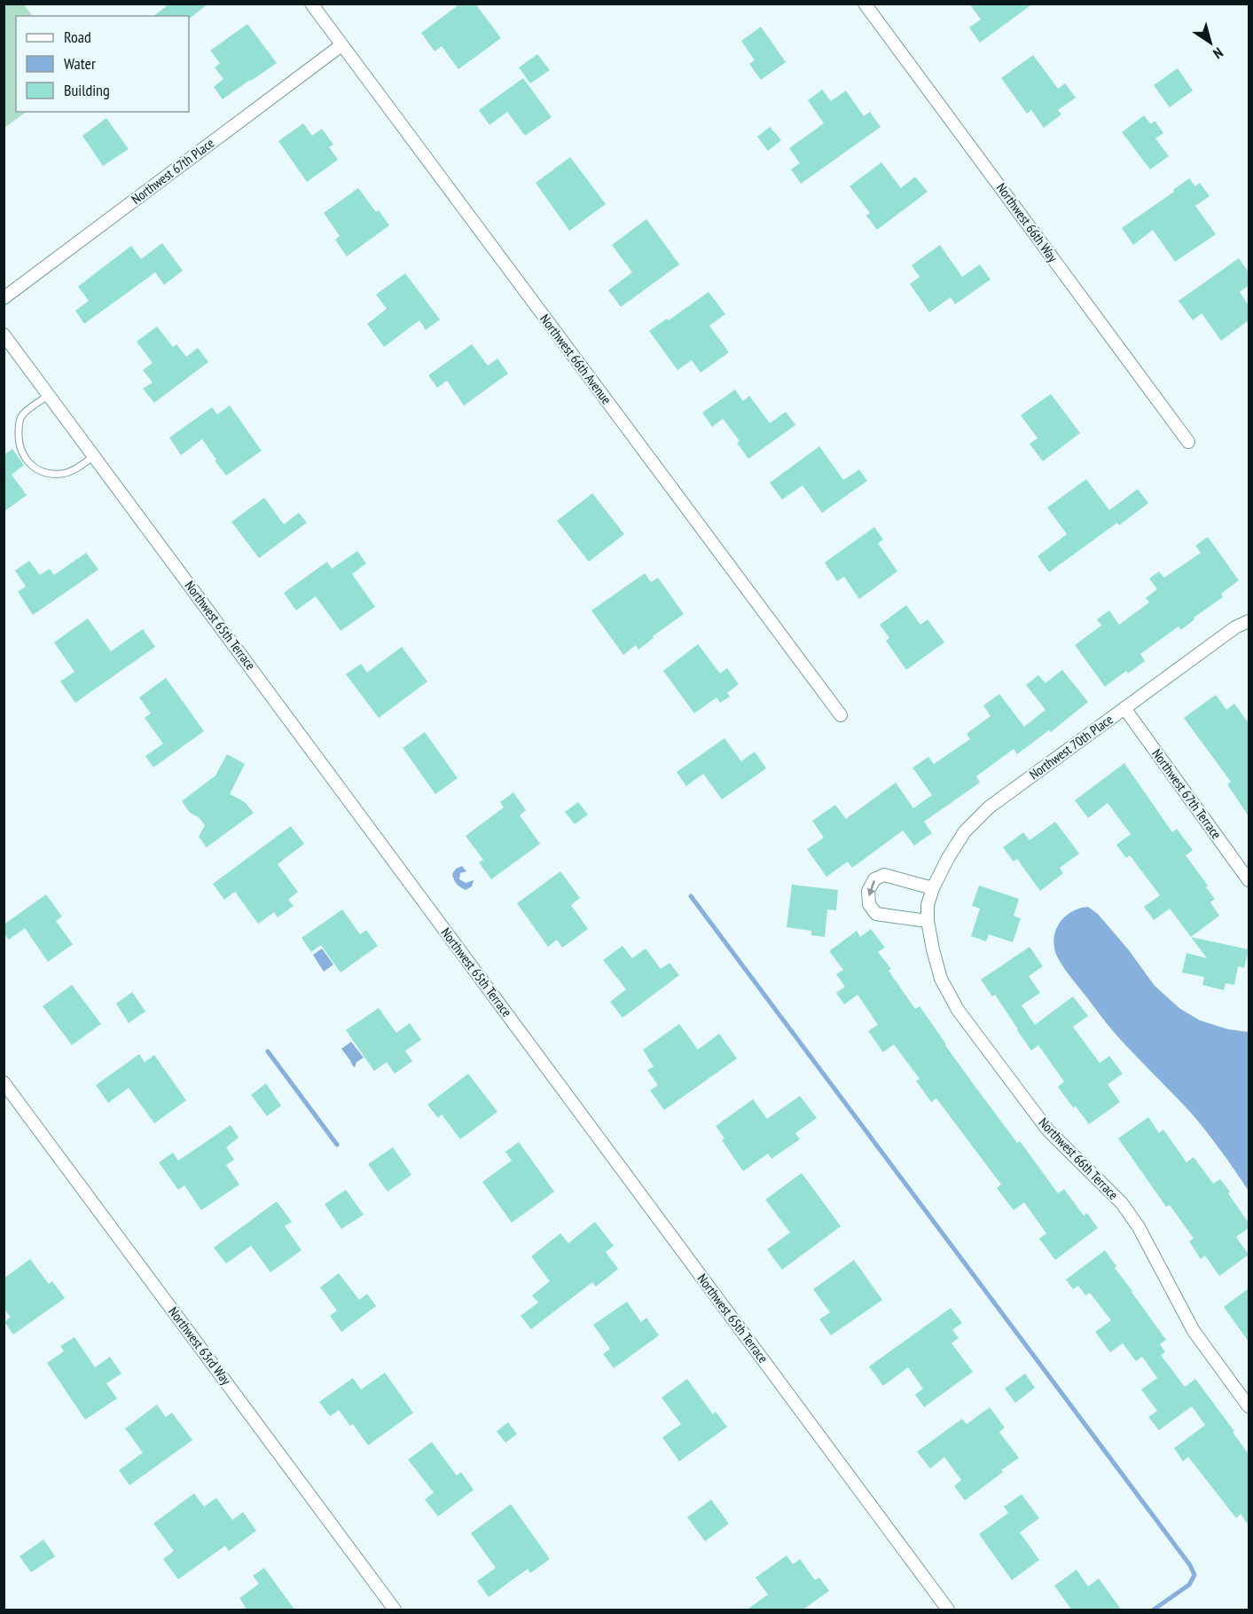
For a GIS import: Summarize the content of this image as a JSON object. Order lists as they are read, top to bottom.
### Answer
{
  "streets": {
    "street": [
      "Northwest 67th Place",
      "Northwest 66th Way",
      "Northwest 66th Avenue",
      "Northwest 65th Terrace",
      "Northwest 70th Place",
      "Northwest 67th Terrace",
      "Northwest 66th Terrace",
      "Northwest 63rd Way"
    ]
  },
  "crossings": [
    ["Northwest 67th Place", "Northwest 66th Avenue"],
    ["Northwest 70th Place", "Northwest 67th Terrace"],
    ["Northwest 70th Place", "Northwest 66th Terrace"]
  ],
  "legend": ["Road", "Water", "Building"],
  "north": "bottom right"
}
